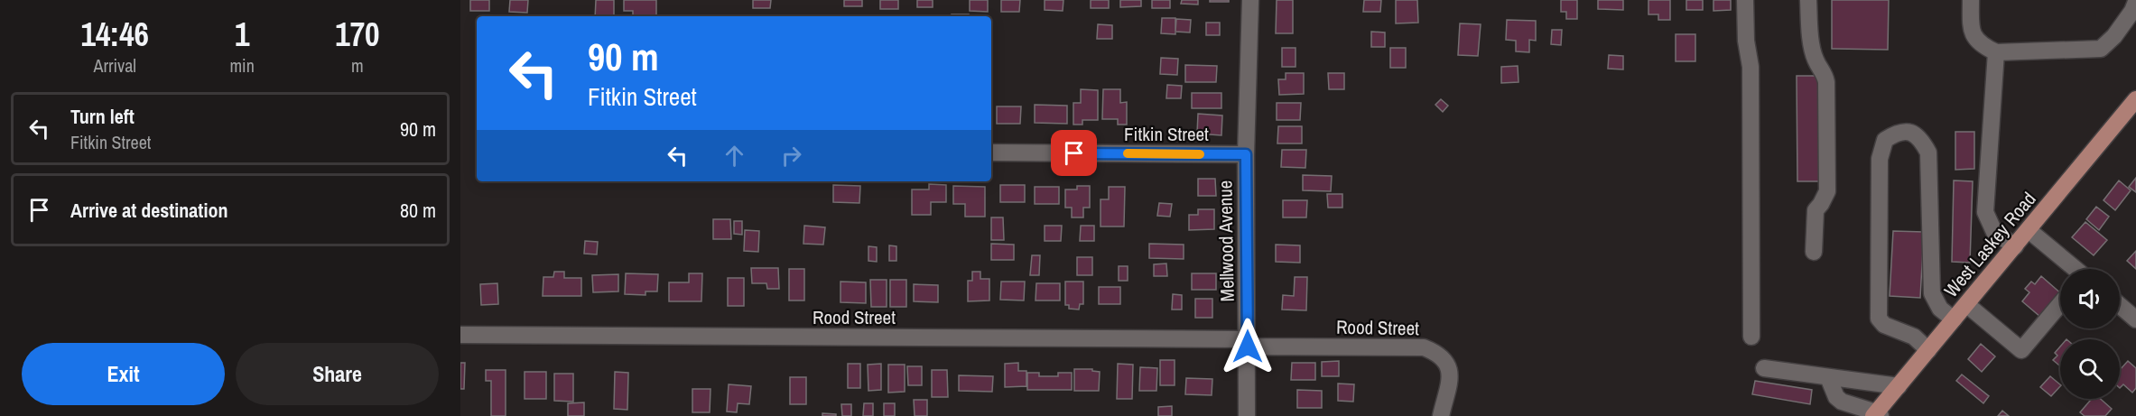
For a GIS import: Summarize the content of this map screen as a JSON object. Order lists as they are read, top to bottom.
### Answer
{
  "streets": {
    "main road": ["West Laskey Road"],
    "street": ["Fitkin Street", "Mellwood Avenue", "Rood Street"]
  },
  "crossings": [
    ["Fitkin Street", "Mellwood Avenue"],
    ["Mellwood Avenue", "Rood Street"]
  ],
  "page": {
    "eta": [
      "14:46",
      "Arrival",
      "1",
      "min",
      "170",
      "m"
    ],
    "turn": ["90 m", "Fitkin Street"],
    "list": [
      {
        "name": "Turn left",
        "note": "Fitkin Street",
        "value": "90 m"
      },
      {
        "name": "Arrive at destination",
        "value": "80 m"
      }
    ],
    "buttons": ["Exit", "Share"]
  }
}
